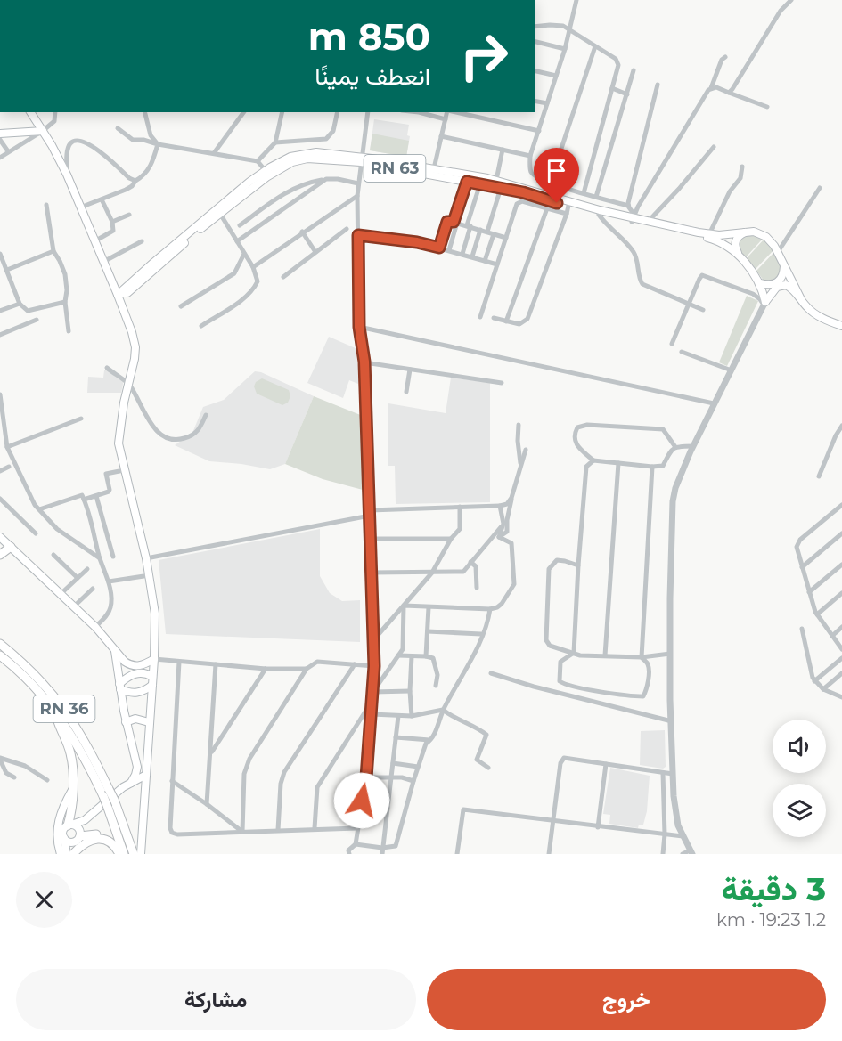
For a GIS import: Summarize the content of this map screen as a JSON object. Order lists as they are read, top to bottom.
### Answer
{
  "streets": {
    "highway": ["RN 36"],
    "main road": ["RN 63"]
  },
  "page": {
    "turn": ["850 m", "انعطف يمينًا"],
    "heading": ["3 دقيقة", "1.2 km · 19:23"],
    "buttons": ["خروج", "مشاركة"]
  }
}
